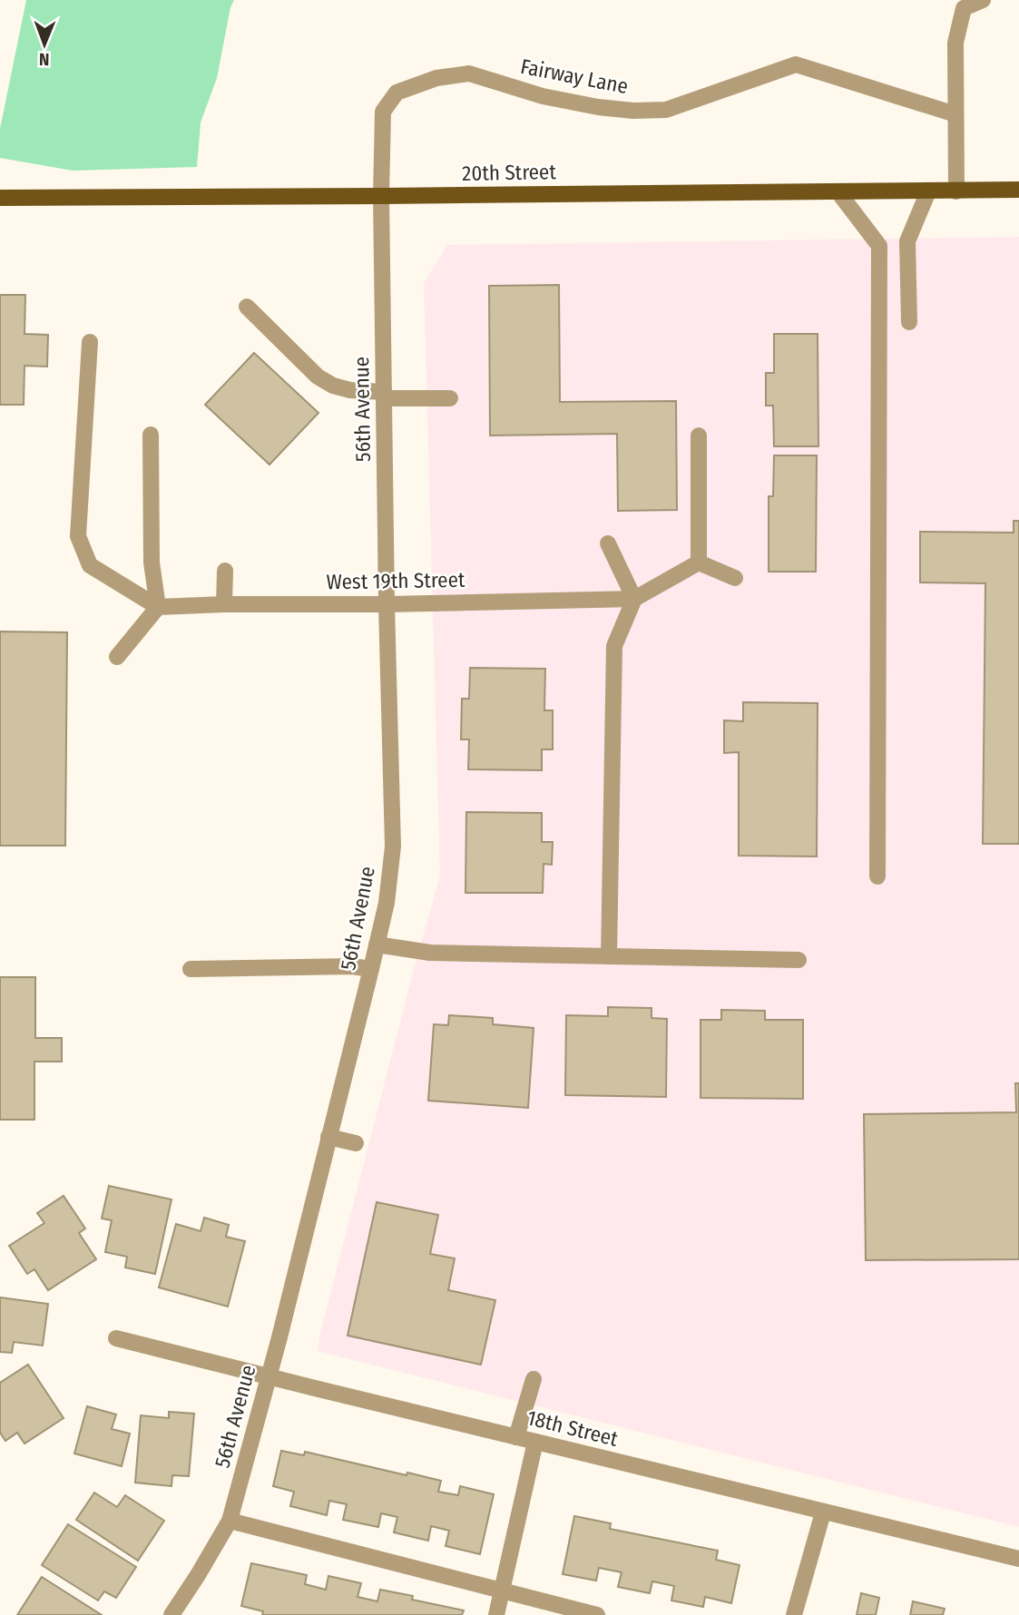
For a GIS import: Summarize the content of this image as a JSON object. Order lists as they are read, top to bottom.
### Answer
{
  "streets": {
    "main road": ["20th Street"],
    "street": [
      "Fairway Lane",
      "56th Avenue",
      "West 19th Street",
      "18th Street"
    ]
  },
  "crossings": [
    ["Fairway Lane", "20th Street"],
    ["Fairway Lane", "56th Avenue"],
    ["20th Street", "56th Avenue"],
    ["56th Avenue", "West 19th Street"],
    ["56th Avenue", "18th Street"]
  ],
  "north": "bottom"
}
